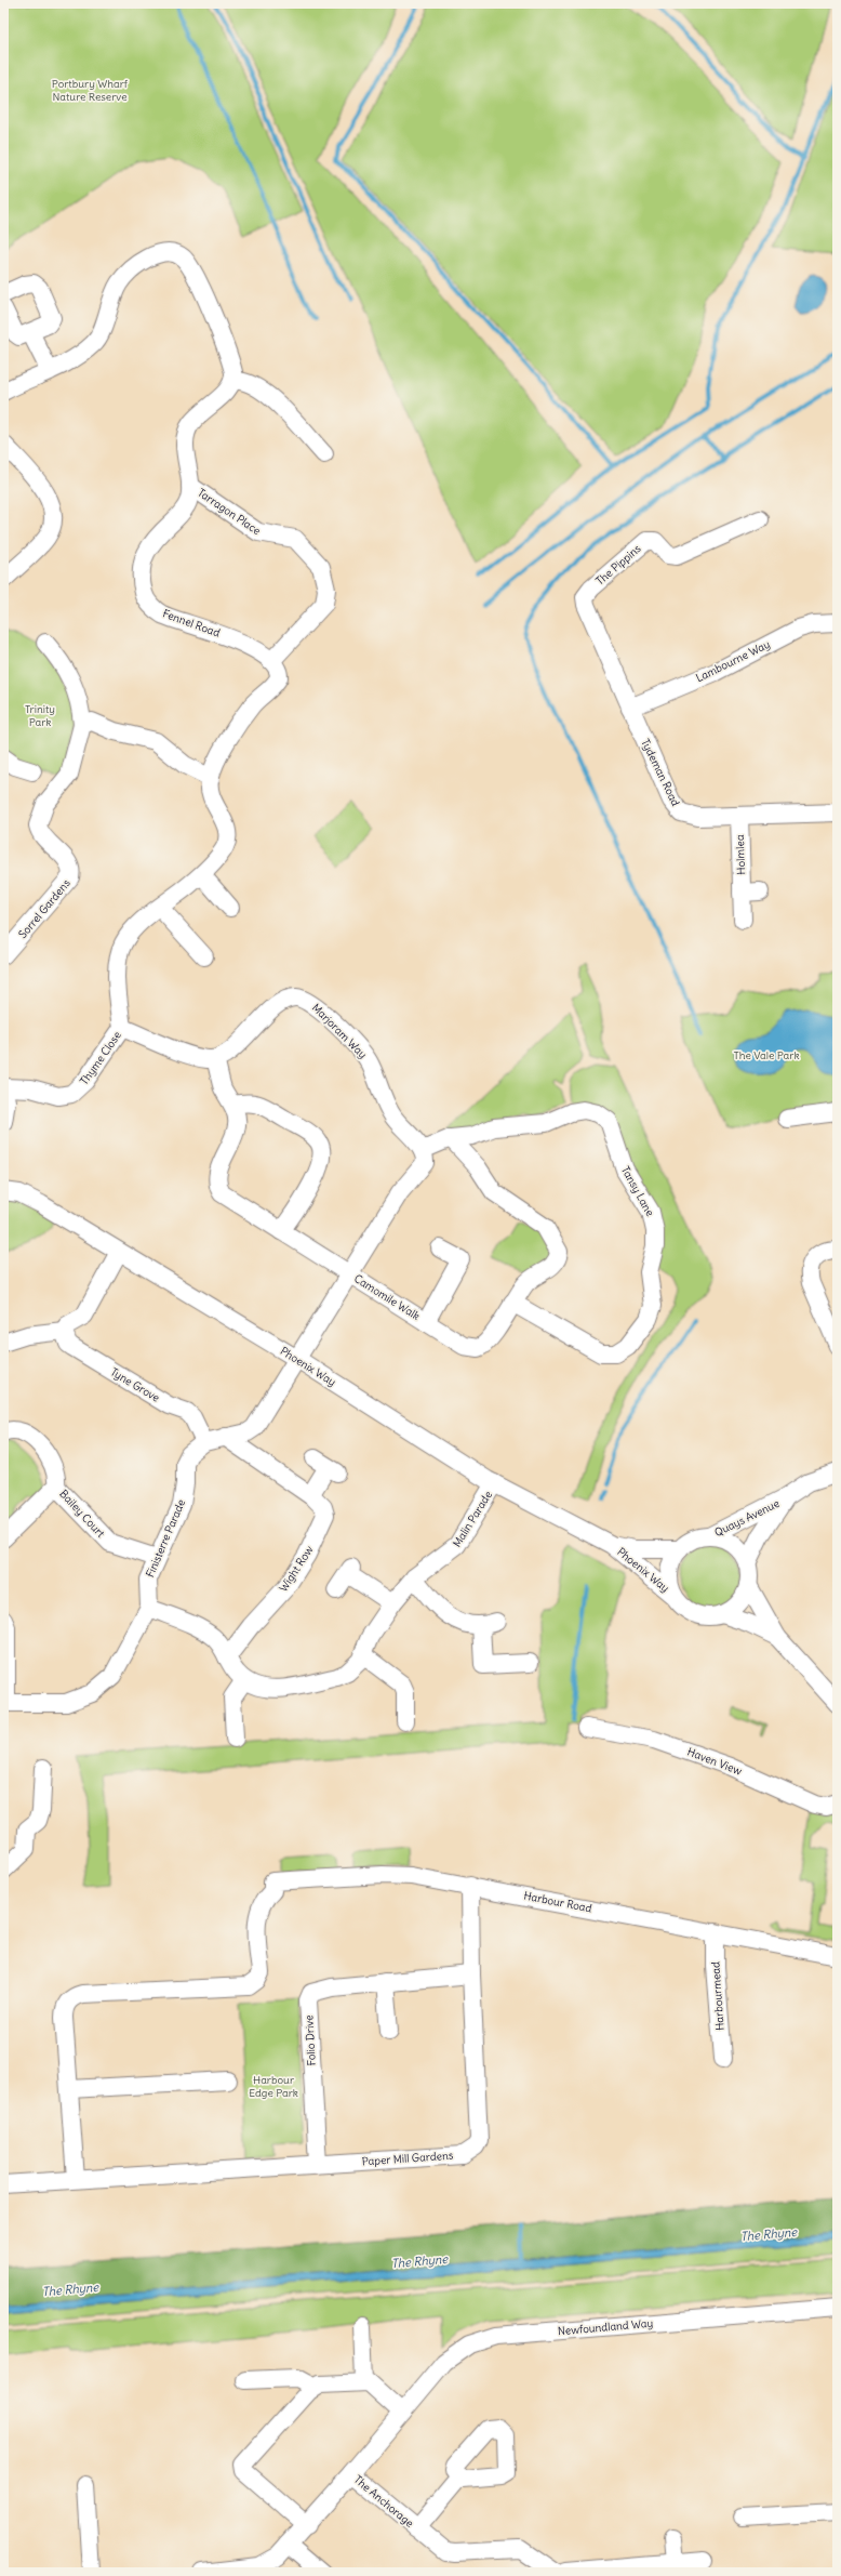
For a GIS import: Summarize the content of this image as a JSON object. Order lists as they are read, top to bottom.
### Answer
{
  "streets": {
    "street": [
      "Tarragon Place",
      "The Pippins",
      "Fennel Road",
      "Lambourne Way",
      "Tydeman Road",
      "Holmlea",
      "Sorrel Gardens",
      "Marjoram Way",
      "Thyme Close",
      "Tansy Lane",
      "Camomile Walk",
      "Phoenix Way",
      "Tyne Grove",
      "Bailey Court",
      "Quays Avenue",
      "Malin Parade",
      "Finisterre Parade",
      "Wight Row",
      "Haven View",
      "Harbour Road",
      "Harbourmead",
      "Folio Drive",
      "Paper Mill Gardens",
      "Newfoundland Way",
      "The Anchorage"
    ]
  },
  "crossings": [
    ["Tarragon Place", "Fennel Road"],
    ["The Pippins", "Tydeman Road"],
    ["Lambourne Way", "Tydeman Road"],
    ["Tydeman Road", "Holmlea"],
    ["Marjoram Way", "Tansy Lane"],
    ["Tansy Lane", "Camomile Walk"],
    ["Phoenix Way", "Quays Avenue"],
    ["Phoenix Way", "Malin Parade"],
    ["Phoenix Way", "Finisterre Parade"],
    ["Tyne Grove", "Finisterre Parade"],
    ["Bailey Court", "Finisterre Parade"],
    ["Finisterre Parade", "Wight Row"],
    ["Harbour Road", "Harbourmead"],
    ["Harbour Road", "Paper Mill Gardens"],
    ["Folio Drive", "Paper Mill Gardens"],
    ["Newfoundland Way", "The Anchorage"]
  ],
  "water": ["The Rhyne"],
  "parks": [
    "Portbury Wharf Nature Reserve",
    "Trinity Park",
    "The Vale Park",
    "Harbour Edge Park"
  ]
}
